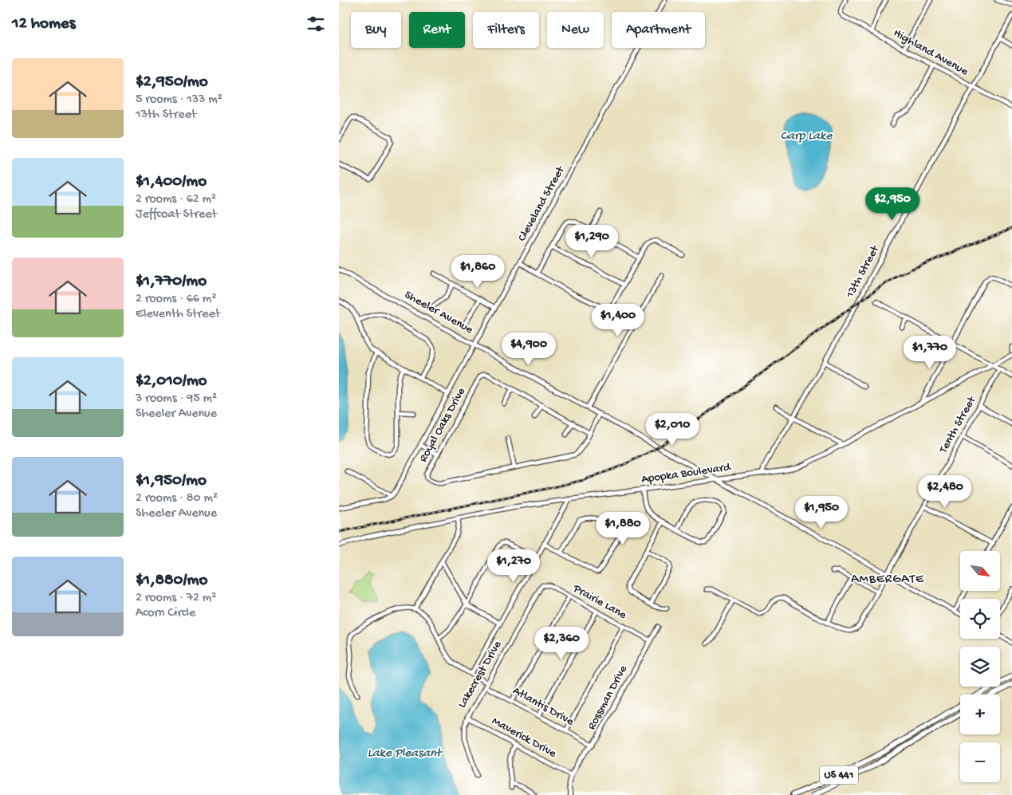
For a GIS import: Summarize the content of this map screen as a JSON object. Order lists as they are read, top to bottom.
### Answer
{
  "streets": {
    "main road": ["US 441"],
    "street": [
      "Highland Avenue",
      "Cleveland Street",
      "13th Street",
      "Sheeler Avenue",
      "Royal Oaks Drive",
      "Tenth Street",
      "Apopka Boulevard",
      "Prairie Lane",
      "Lakecrest Drive",
      "Rossman Drive",
      "Atlantis Drive",
      "Maverick Drive"
    ]
  },
  "crossings": [
    ["Highland Avenue", "13th Street"],
    ["Cleveland Street", "Sheeler Avenue"],
    ["13th Street", "Apopka Boulevard"],
    ["Sheeler Avenue", "Royal Oaks Drive"],
    ["Sheeler Avenue", "Tenth Street"],
    ["Sheeler Avenue", "Apopka Boulevard"],
    ["Prairie Lane", "Lakecrest Drive"],
    ["Prairie Lane", "Rossman Drive"],
    ["Lakecrest Drive", "Atlantis Drive"],
    ["Lakecrest Drive", "Maverick Drive"],
    ["Rossman Drive", "Atlantis Drive"],
    ["Rossman Drive", "Maverick Drive"]
  ],
  "districts": ["AMBERGATE"],
  "water": ["Carp Lake", "Lake Pleasant"],
  "north": "bottom right",
  "page": {
    "heading": "12 homes",
    "chip": [
      "Buy",
      "Rent",
      "Filters",
      "New",
      "Apartment"
    ],
    "list": [
      {
        "name": "$2,950/mo",
        "note": "5 rooms · 133 m² · 13th Street"
      },
      {
        "name": "$1,400/mo",
        "note": "2 rooms · 62 m² · Jeffcoat Street"
      },
      {
        "name": "$1,770/mo",
        "note": "2 rooms · 66 m² · Eleventh Street"
      },
      {
        "name": "$2,010/mo",
        "note": "3 rooms · 95 m² · Sheeler Avenue"
      },
      {
        "name": "$1,950/mo",
        "note": "2 rooms · 80 m² · Sheeler Avenue"
      },
      {
        "name": "$1,880/mo",
        "note": "2 rooms · 72 m² · Acorn Circle"
      }
    ],
    "price": [
      "$2,950",
      "$1,290",
      "$1,860",
      "$1,400",
      "$4,900",
      "$1,770",
      "$2,010",
      "$2,480",
      "$1,950",
      "$1,880",
      "$1,270",
      "$2,360"
    ],
    "map_buttons": ["+", "−"]
  }
}
